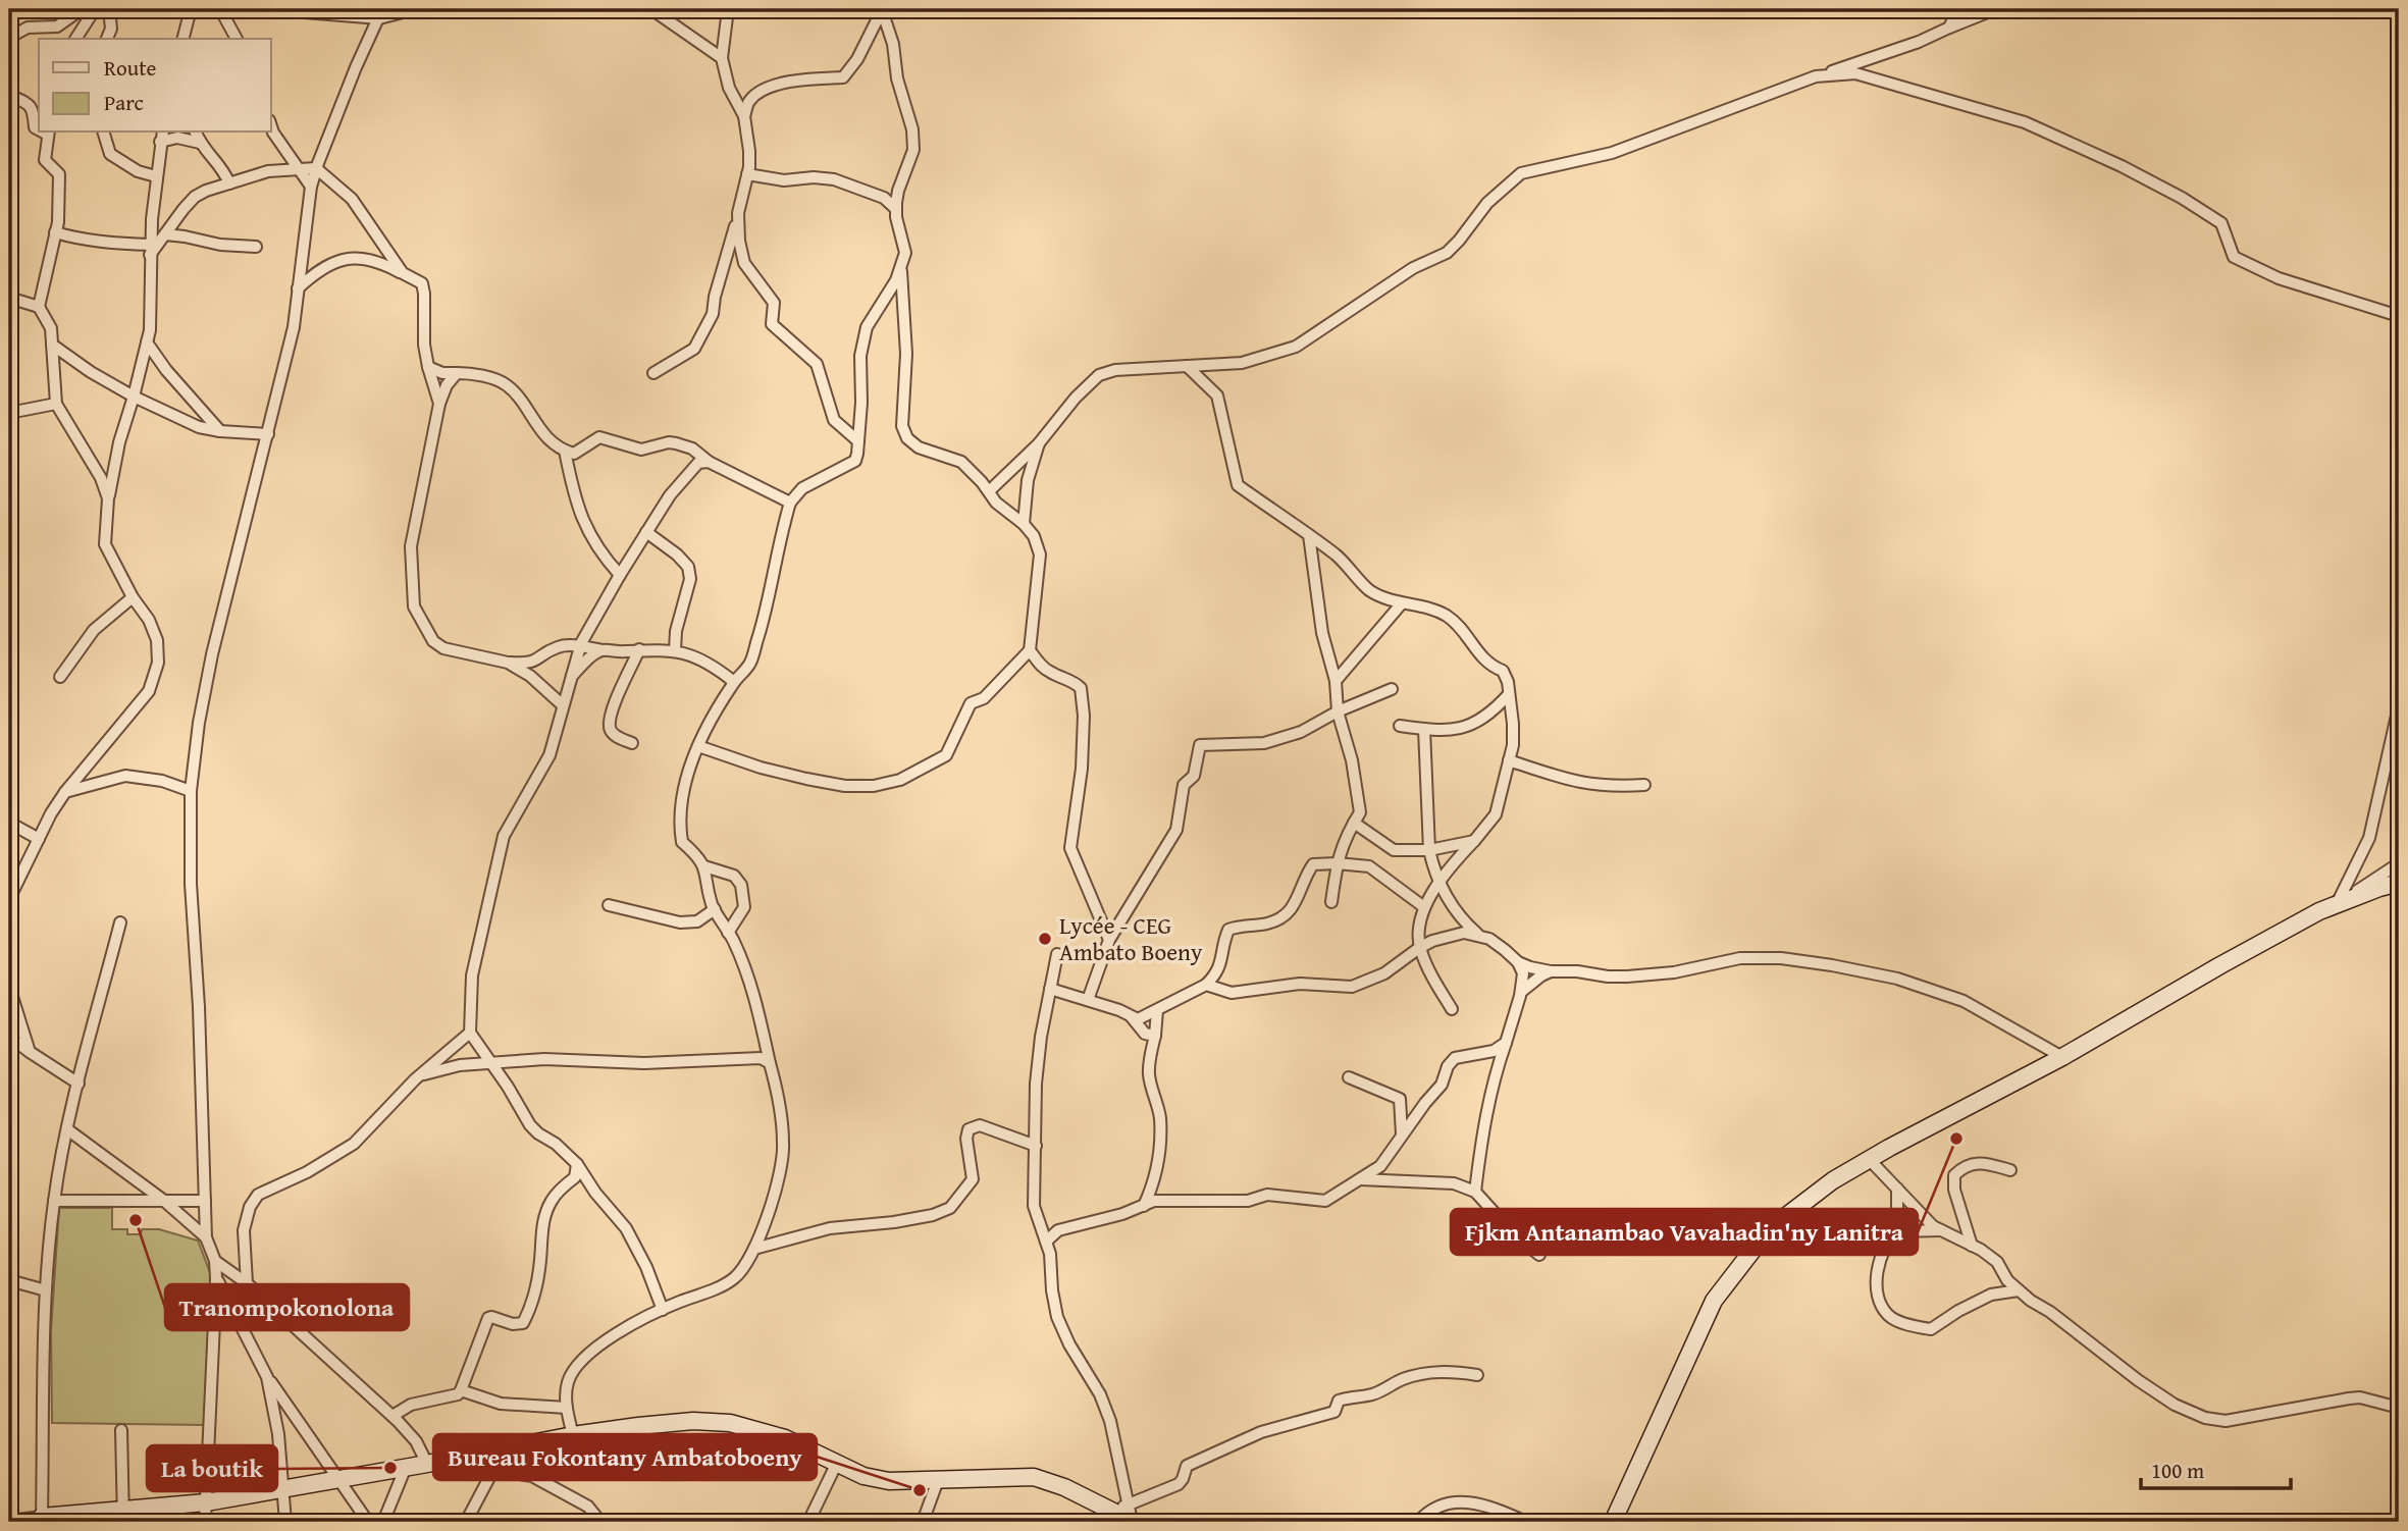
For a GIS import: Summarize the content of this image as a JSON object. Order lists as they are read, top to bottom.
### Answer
{
  "places": [
    "Lycée - CEG Ambato Boeny",
    "Fjkm Antanambao Vavahadin'ny Lanitra",
    "Tranompokonolona",
    "La boutik",
    "Bureau Fokontany Ambatoboeny"
  ],
  "legend": ["Route", "Parc"],
  "scale_bar": "100 m"
}
